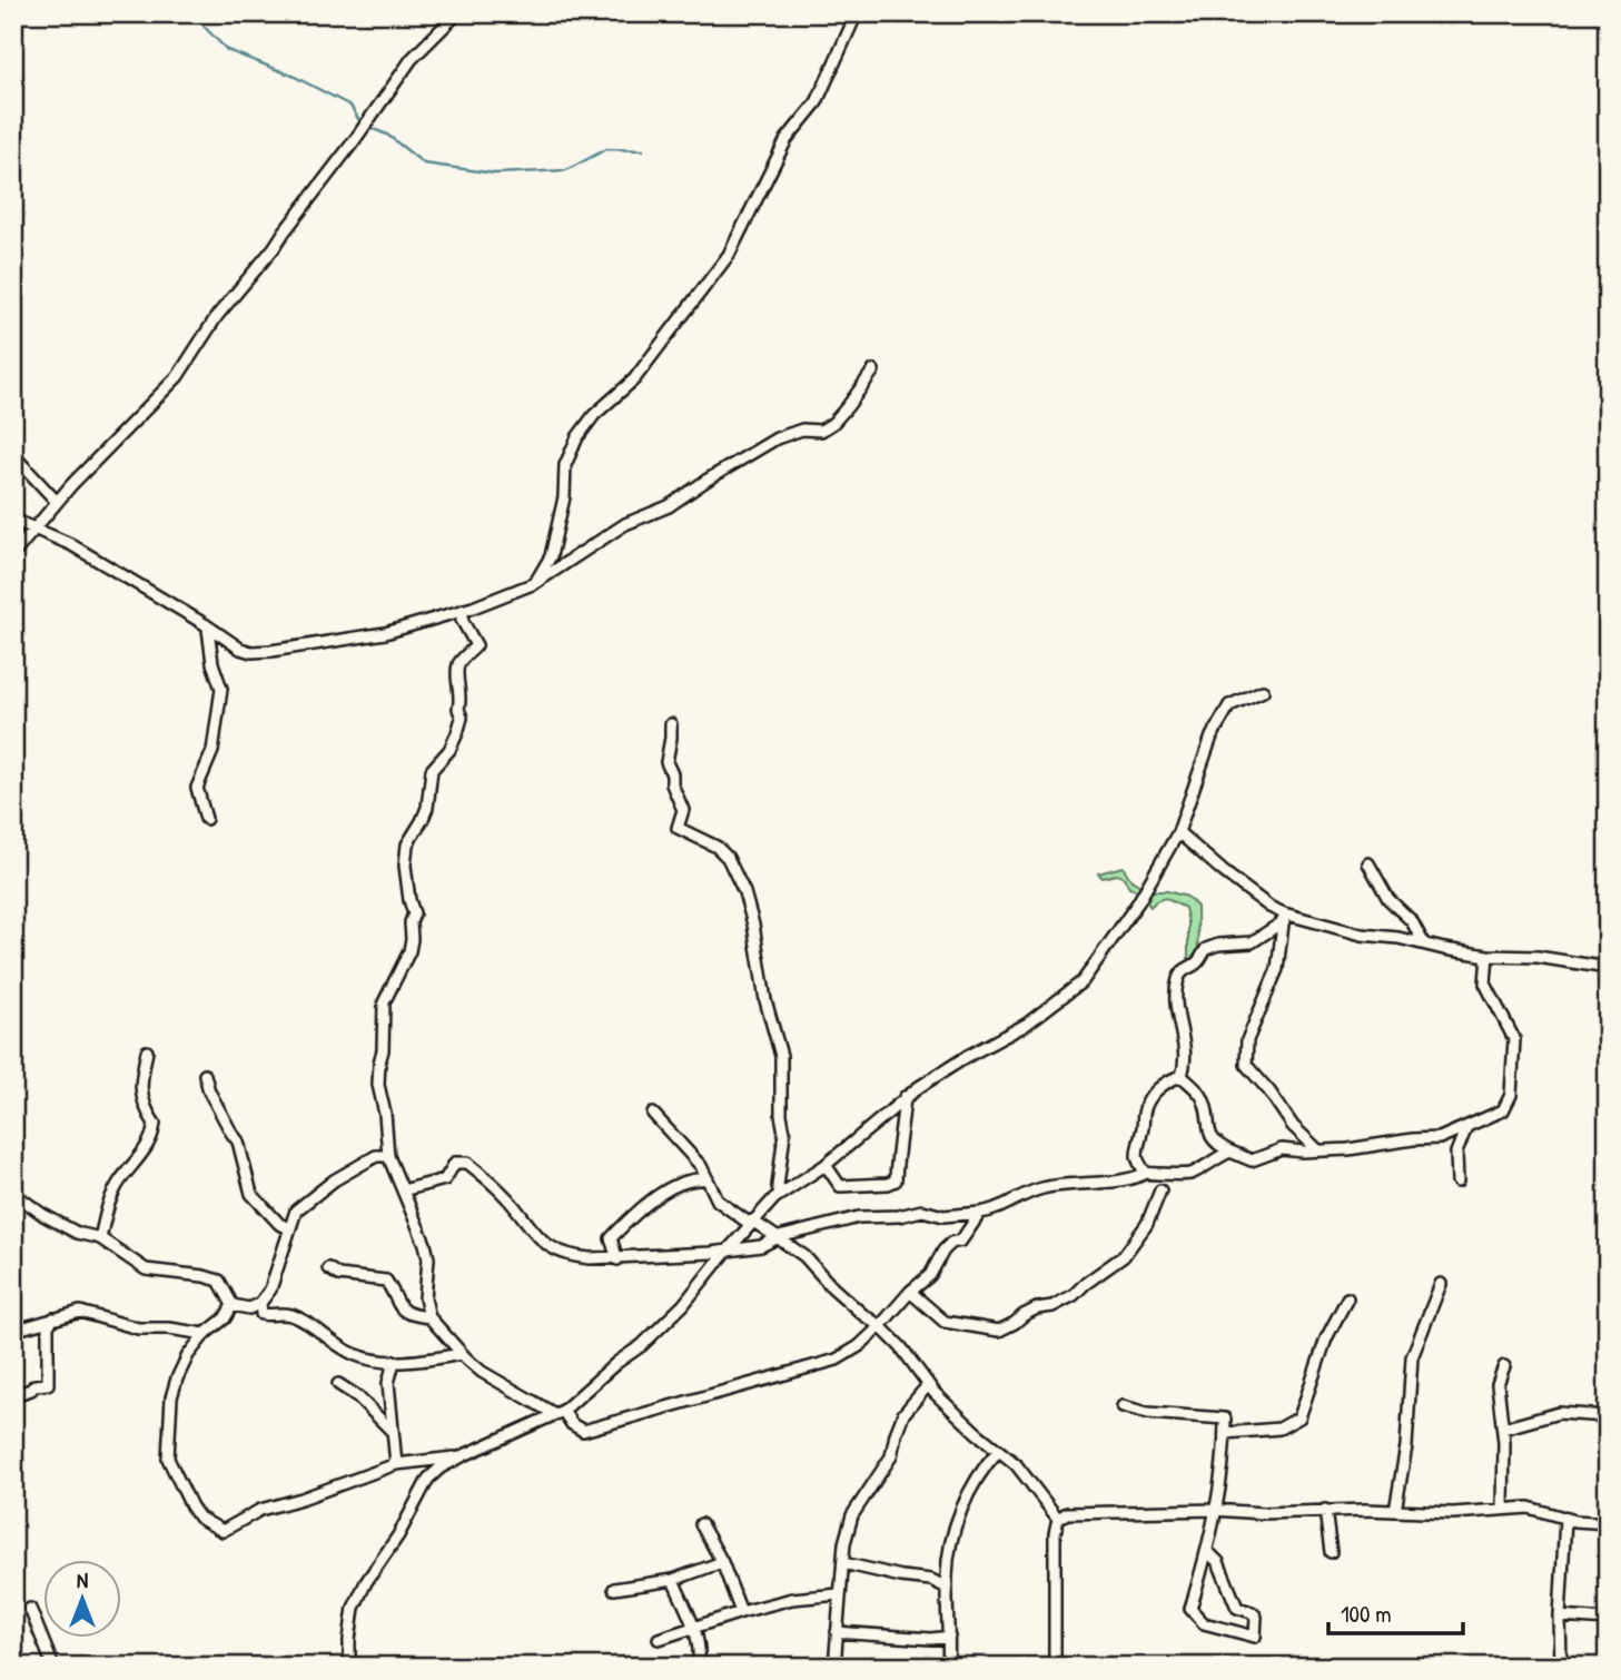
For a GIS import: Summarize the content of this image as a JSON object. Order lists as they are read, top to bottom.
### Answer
{
  "scale_bar": "100 m",
  "north": "top"
}
